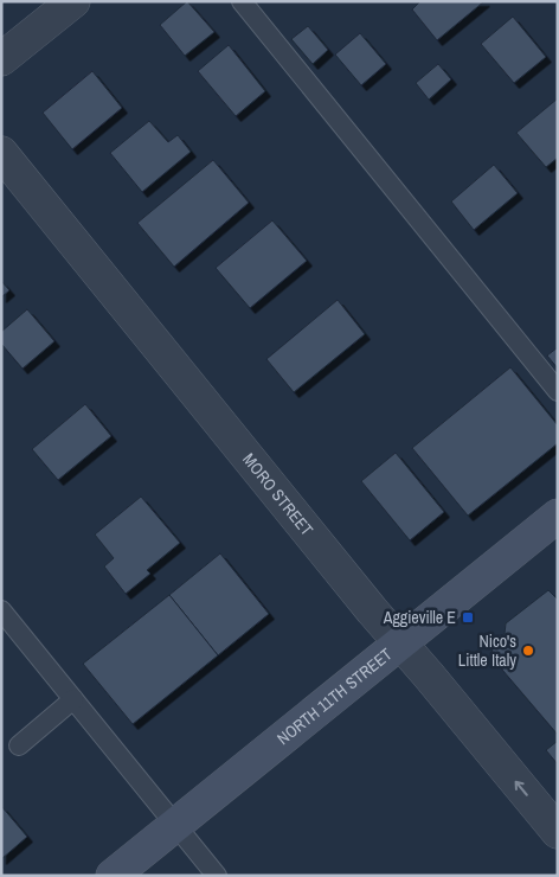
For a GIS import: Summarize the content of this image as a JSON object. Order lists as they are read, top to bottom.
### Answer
{
  "streets": {
    "street": ["MORO STREET", "NORTH 11TH STREET"]
  },
  "crossings": [
    ["MORO STREET", "NORTH 11TH STREET"]
  ],
  "places": {
    "transit": ["Aggieville E"],
    "other": ["Nico's Little Italy"]
  }
}
